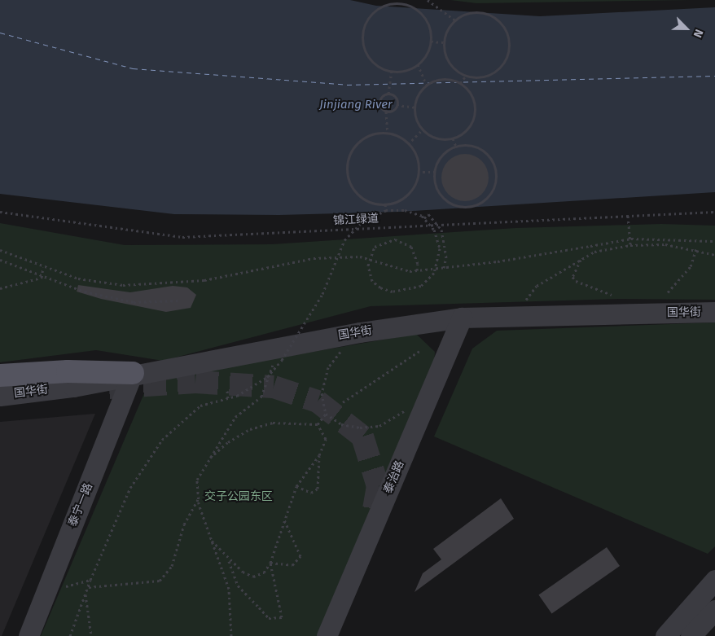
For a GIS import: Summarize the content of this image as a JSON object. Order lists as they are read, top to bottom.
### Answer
{
  "streets": {
    "street": ["国华街", "泰治路", "泰宁一路"],
    "path": ["锦江绿道"]
  },
  "crossings": [
    ["国华街", "泰治路"],
    ["国华街", "泰宁一路"]
  ],
  "water": ["Jinjiang River"],
  "parks": ["交子公园东区"],
  "north": "bottom right"
}
